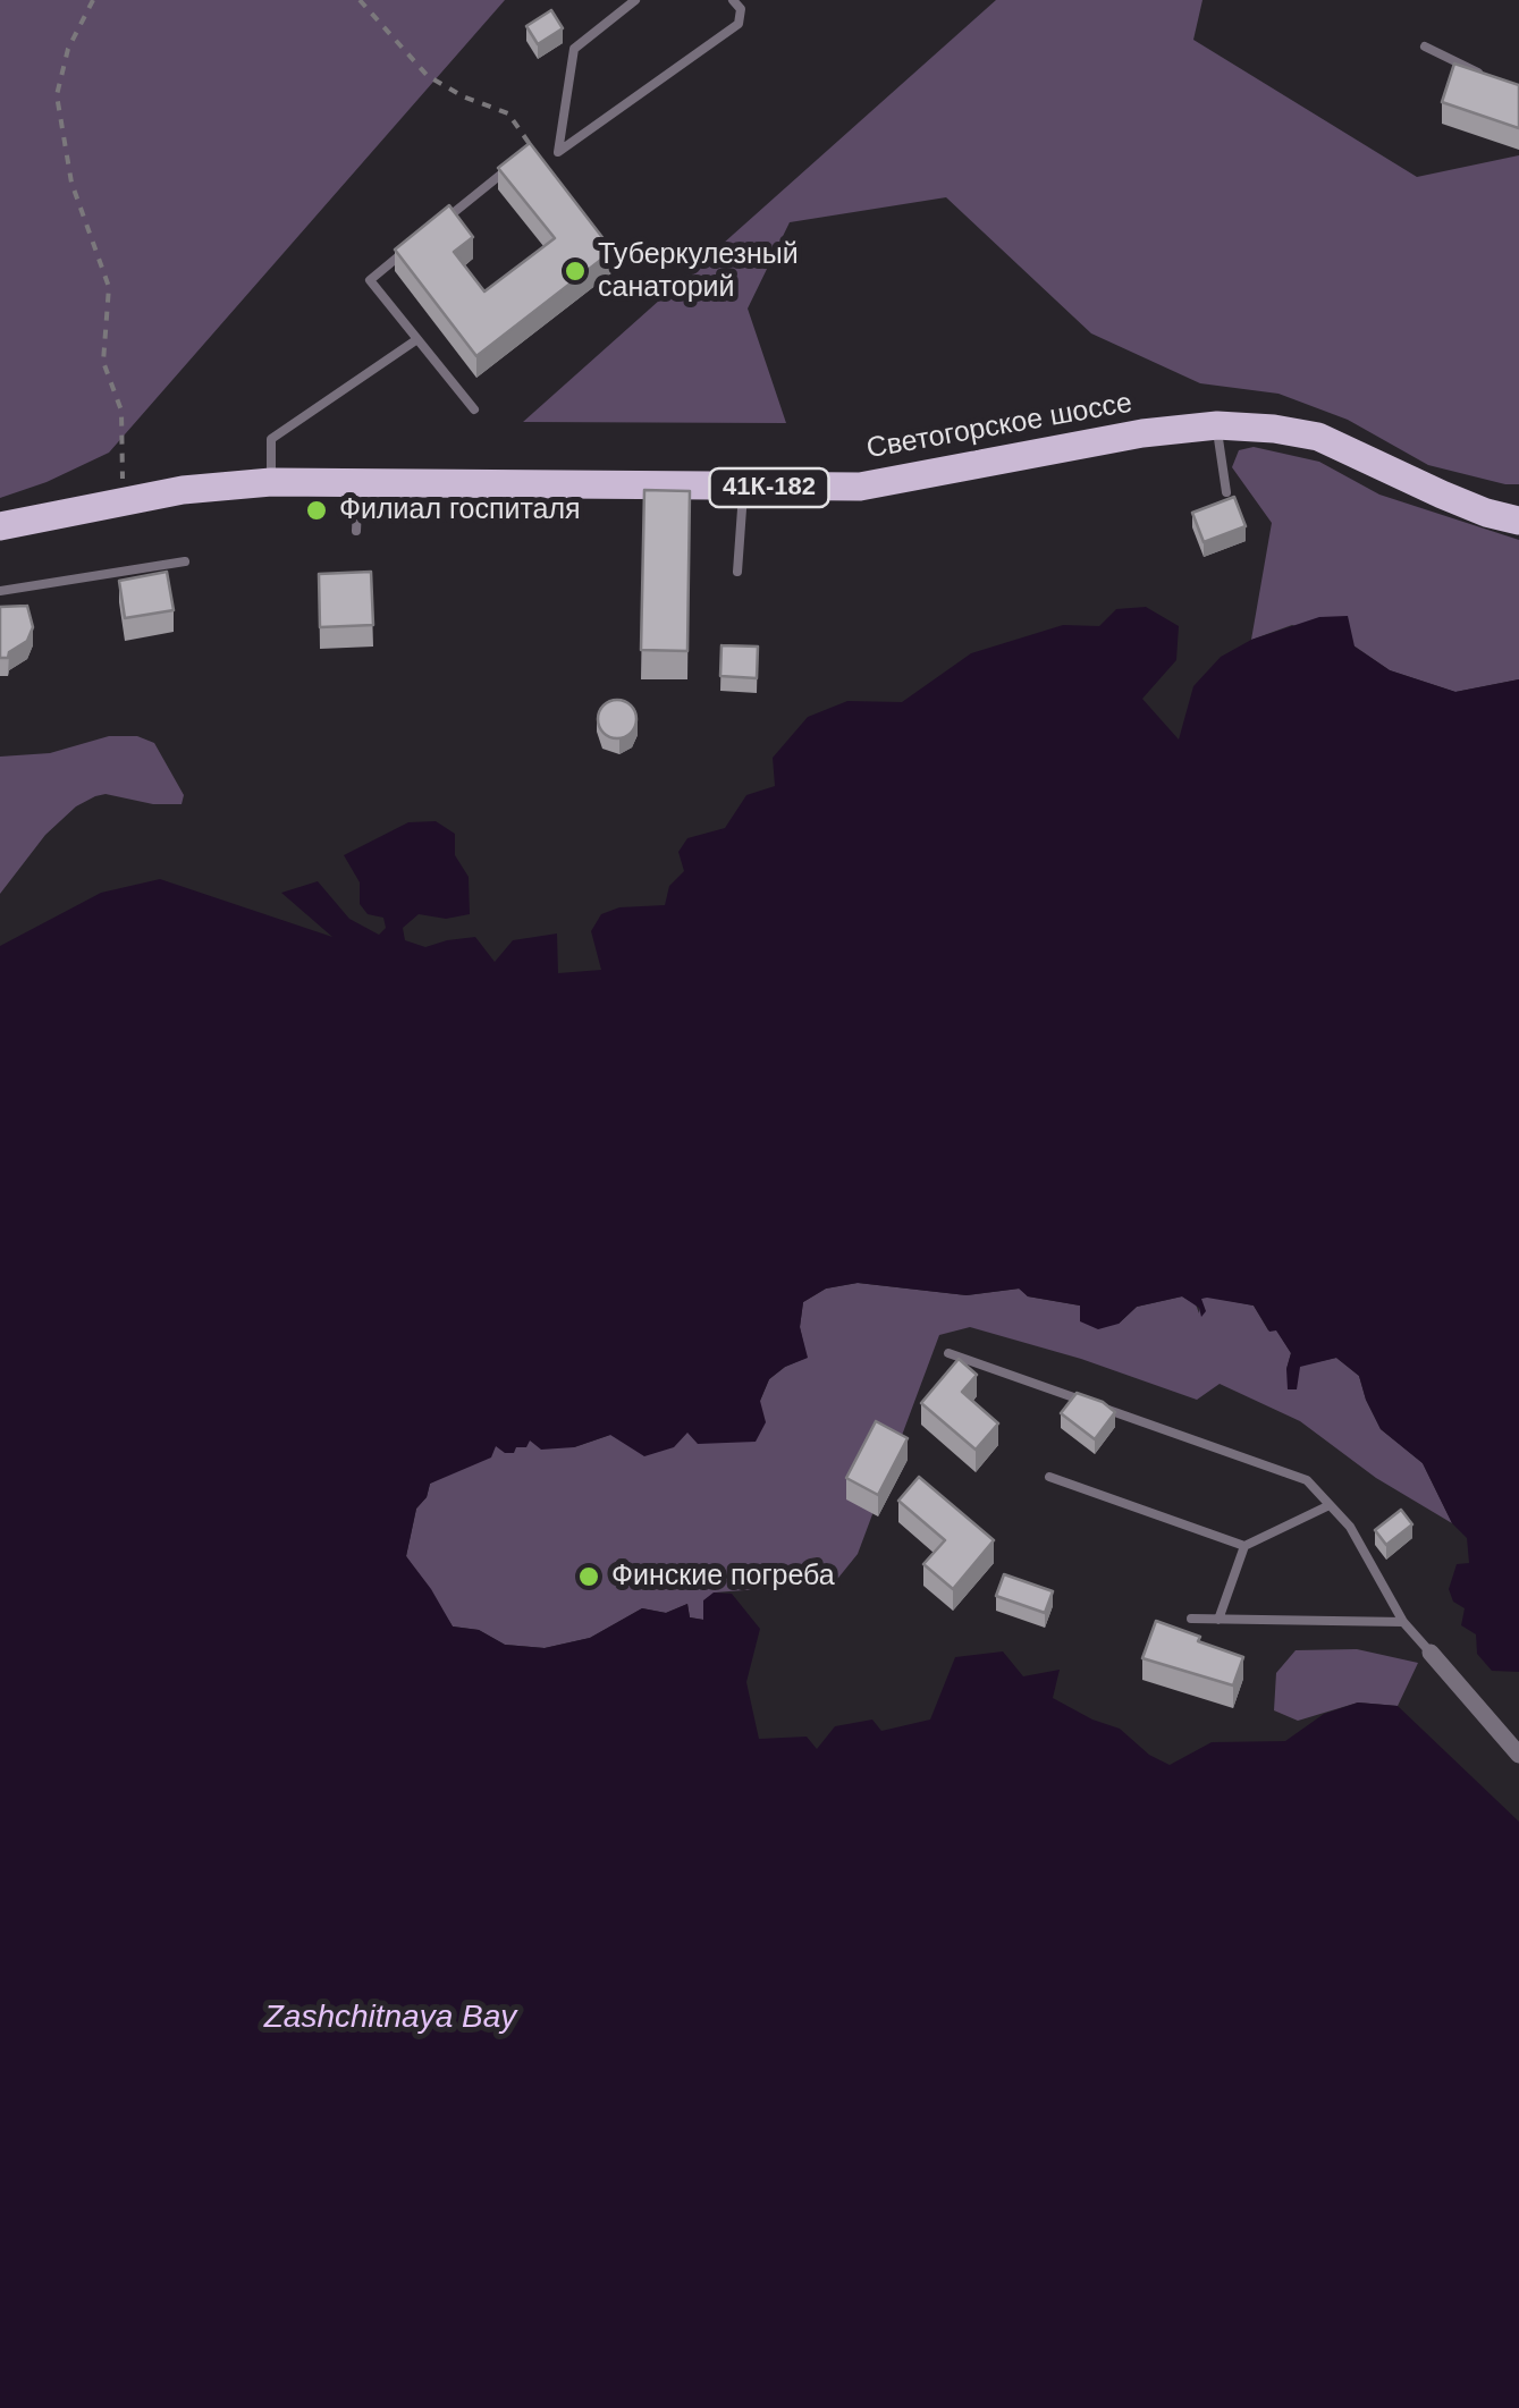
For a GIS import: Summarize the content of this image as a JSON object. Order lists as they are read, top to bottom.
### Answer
{
  "streets": {
    "main road": ["Светогорское шоссе", "41К-182"]
  },
  "water": ["Zashchitnaya Bay"],
  "places": ["Туберкулезный санаторий", "Филиал госпиталя", "Финские погреба"]
}
